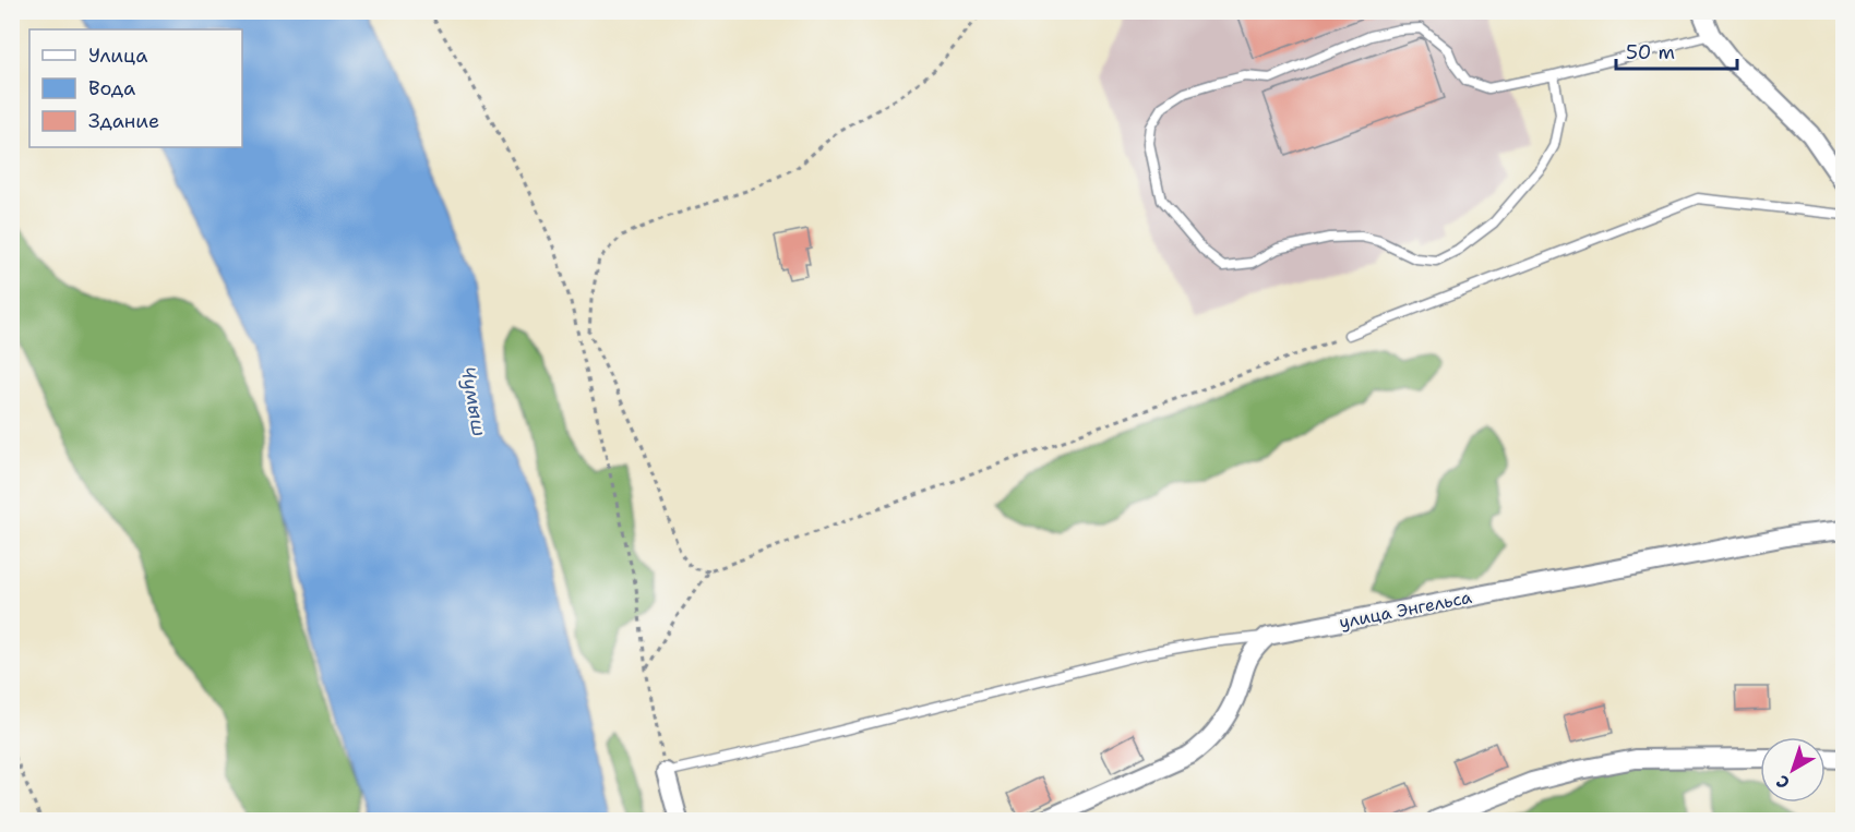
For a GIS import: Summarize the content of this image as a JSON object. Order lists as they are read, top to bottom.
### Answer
{
  "streets": {
    "street": ["улица Энгельса"]
  },
  "water": ["Чумыш"],
  "legend": ["Улица", "Вода", "Здание"],
  "scale_bar": "50 m",
  "north": "bottom left"
}
